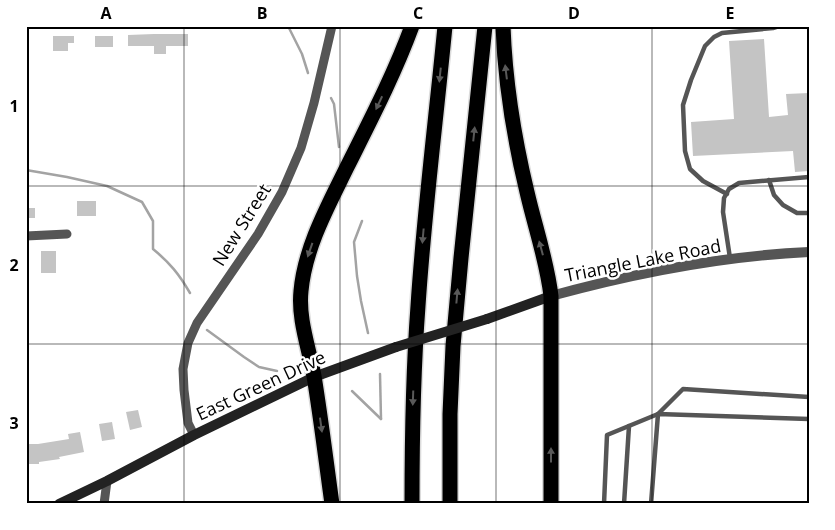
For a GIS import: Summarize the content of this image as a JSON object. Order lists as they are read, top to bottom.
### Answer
{
  "streets": {
    "main road": ["Triangle Lake Road", "East Green Drive"],
    "street": ["New Street"]
  },
  "crossings": [
    ["New Street", "East Green Drive"],
    ["Triangle Lake Road", "East Green Drive"]
  ],
  "grid": {
    "columns": [
      "A",
      "B",
      "C",
      "D",
      "E"
    ],
    "rows": ["1", "2", "3"]
  }
}
